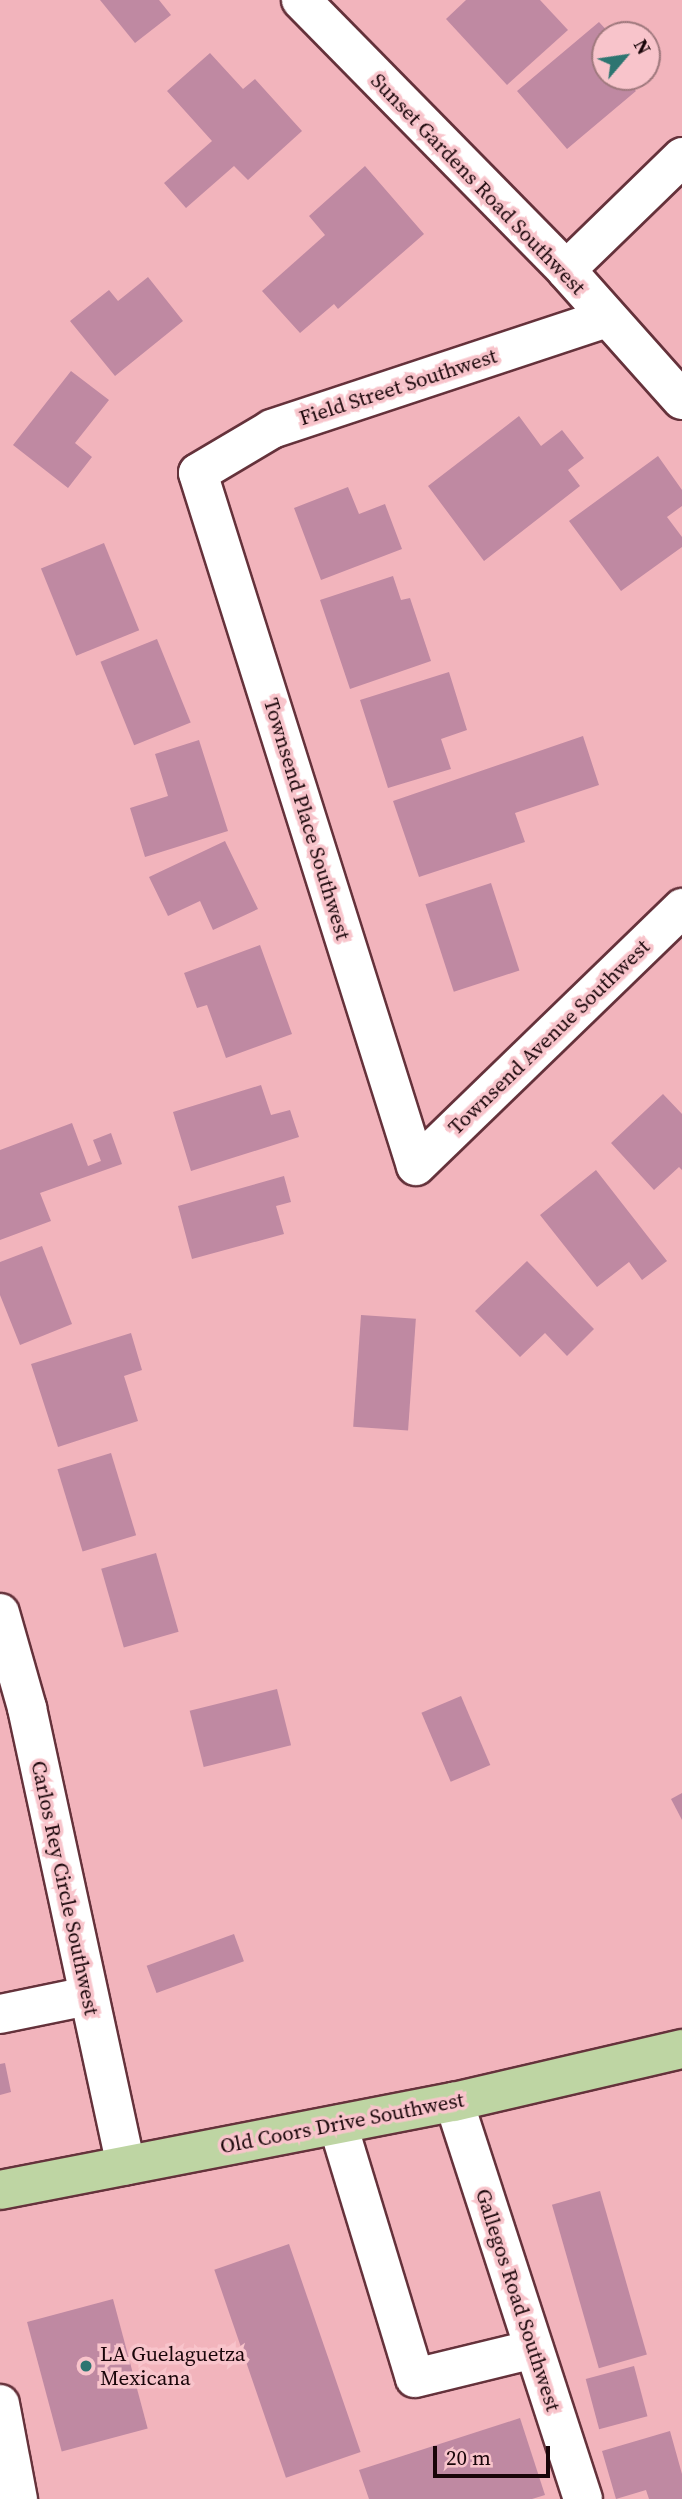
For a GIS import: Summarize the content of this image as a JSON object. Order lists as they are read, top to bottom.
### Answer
{
  "streets": {
    "main road": ["Old Coors Drive Southwest"],
    "street": [
      "Sunset Gardens Road Southwest",
      "Field Street Southwest",
      "Townsend Place Southwest",
      "Townsend Avenue Southwest",
      "Carlos Rey Circle Southwest",
      "Gallegos Road Southwest"
    ]
  },
  "crossings": [
    ["Sunset Gardens Road Southwest", "Field Street Southwest"],
    ["Field Street Southwest", "Townsend Place Southwest"],
    ["Townsend Place Southwest", "Townsend Avenue Southwest"],
    ["Carlos Rey Circle Southwest", "Old Coors Drive Southwest"],
    ["Old Coors Drive Southwest", "Gallegos Road Southwest"]
  ],
  "places": ["LA Guelaguetza Mexicana"],
  "scale_bar": "20 m",
  "north": "top right"
}
